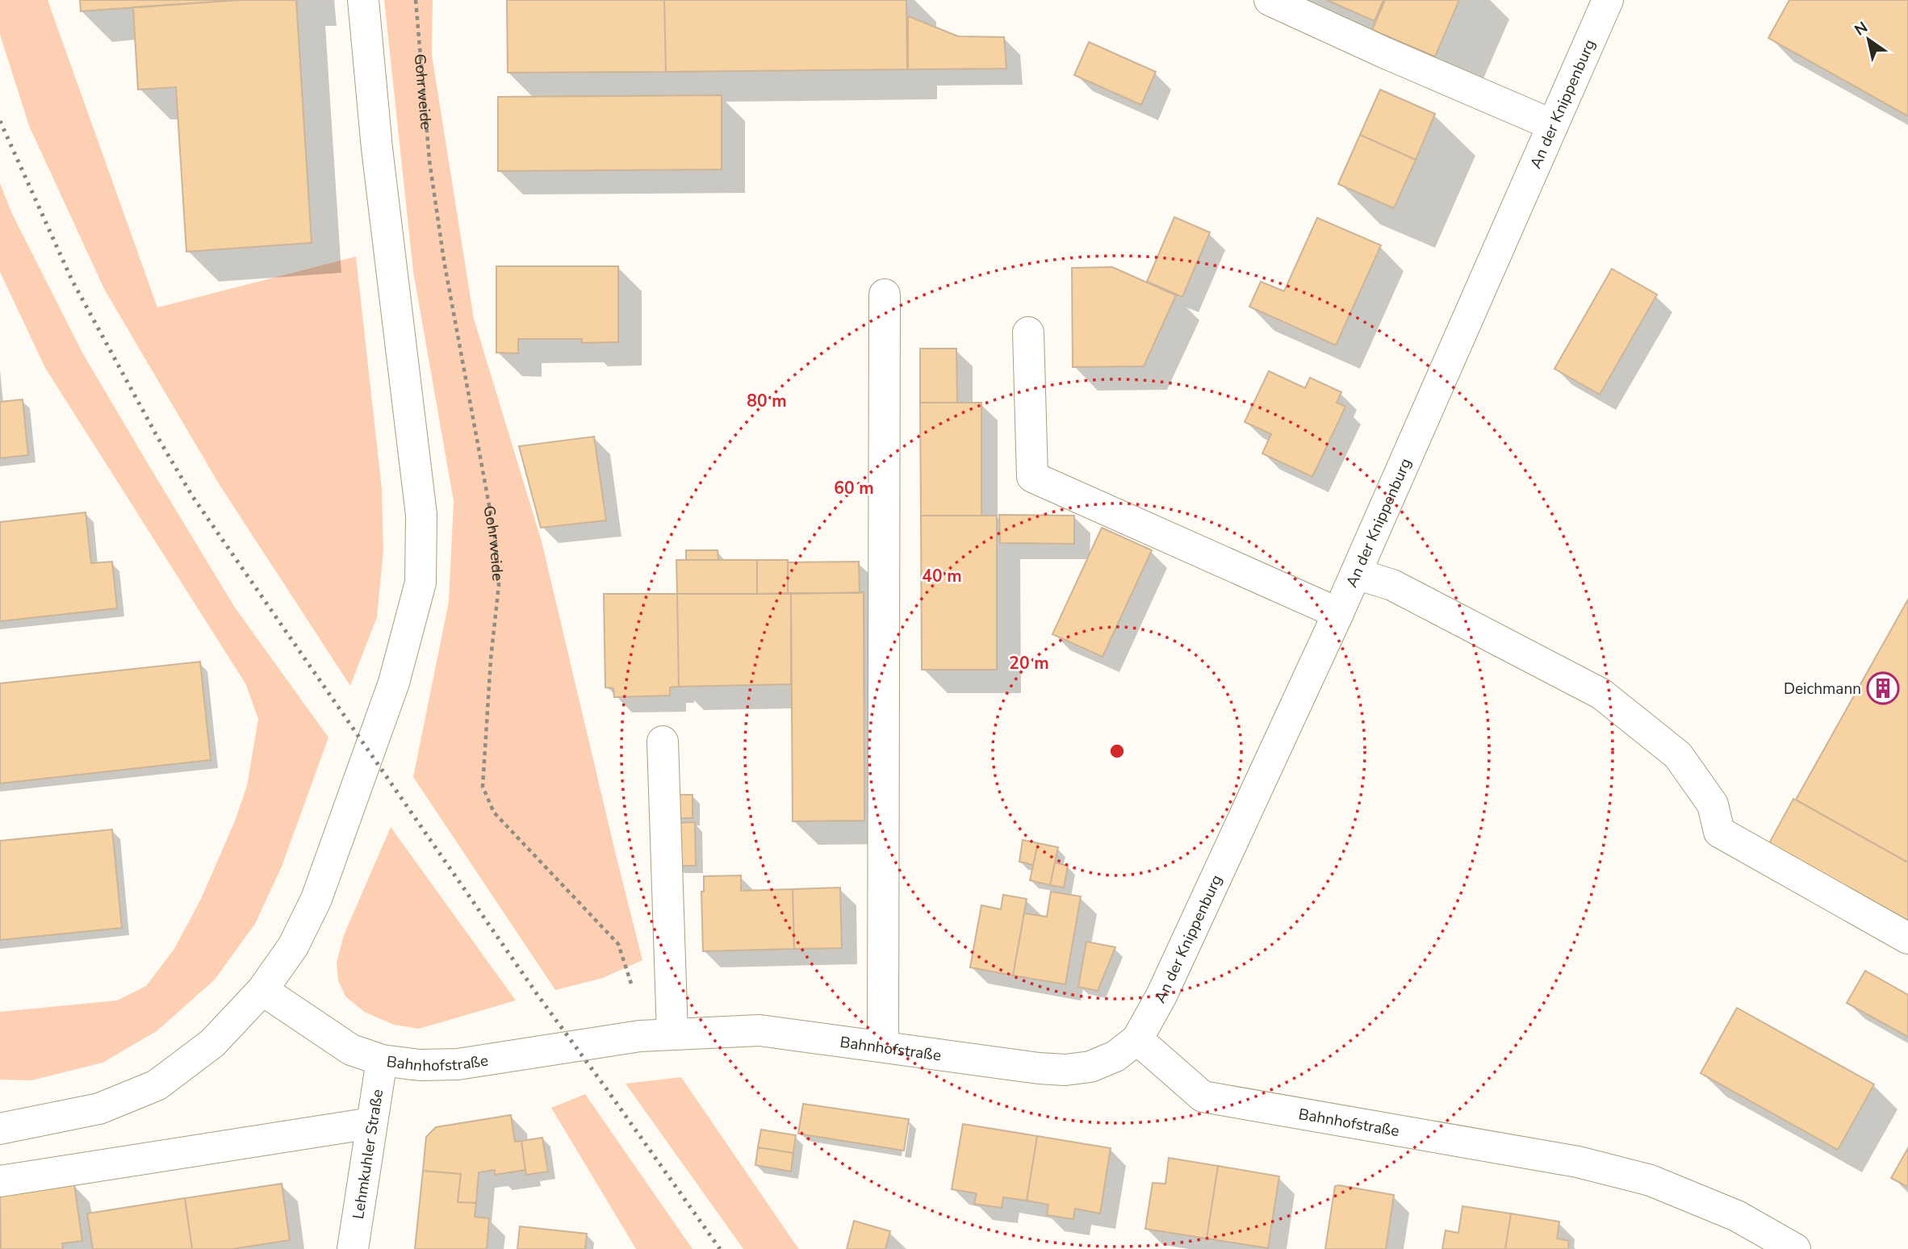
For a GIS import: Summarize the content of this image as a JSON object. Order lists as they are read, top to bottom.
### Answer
{
  "streets": {
    "street": ["An der Knippenburg", "Bahnhofstraße", "Lehmkuhler Straße"],
    "path": ["Gohrweide"]
  },
  "crossings": [
    ["Gohrweide", "Bahnhofstraße"],
    ["An der Knippenburg", "Bahnhofstraße"],
    ["Bahnhofstraße", "Lehmkuhler Straße"]
  ],
  "places": {
    "building": ["Deichmann"]
  },
  "north": "top left",
  "rings": [
    "80 m",
    "60 m",
    "40 m",
    "20 m"
  ]
}
